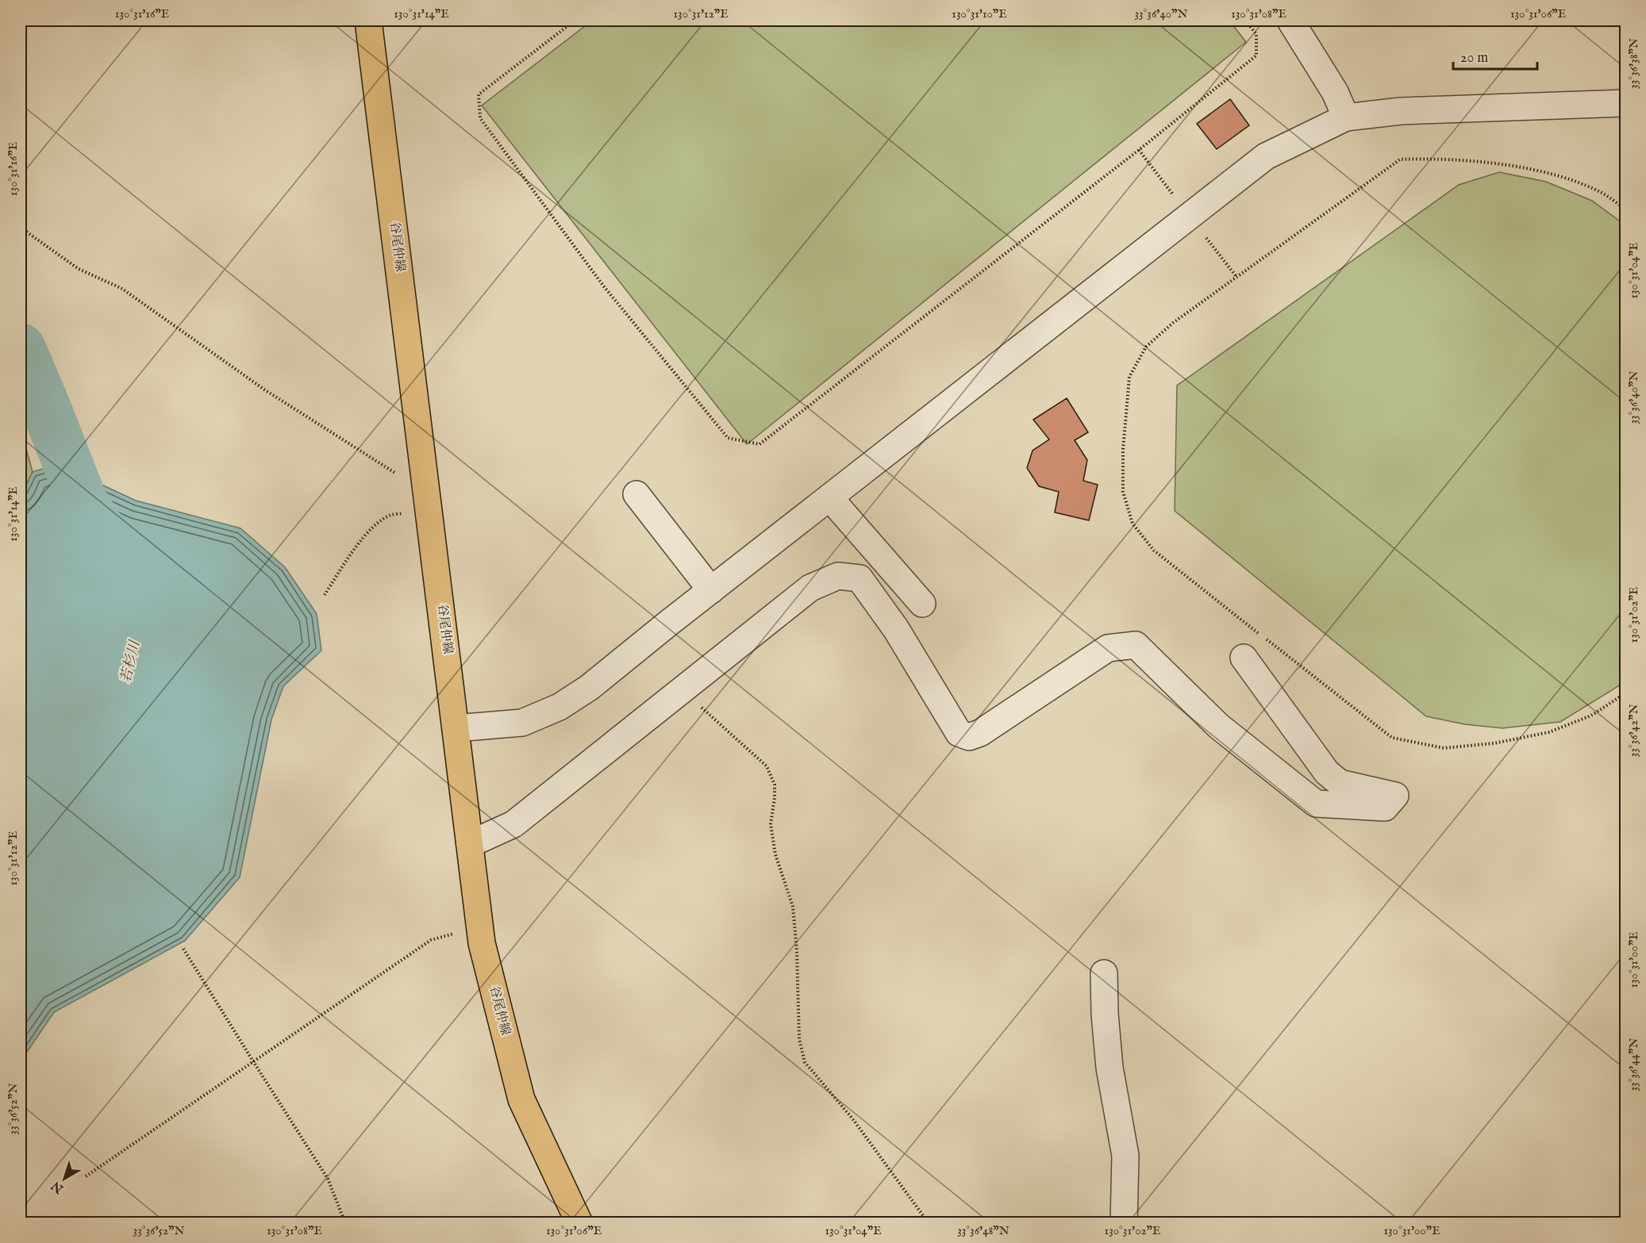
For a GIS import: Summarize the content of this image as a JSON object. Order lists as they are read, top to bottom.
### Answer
{
  "streets": {
    "main road": ["谷尾仲線"]
  },
  "water": ["若杉川"],
  "scale_bar": "20 m",
  "north": "bottom left",
  "coordinates": [
    "130°31'16\"E",
    "130°31'14\"E",
    "130°31'12\"E",
    "130°31'10\"E",
    "33°36'40\"N",
    "130°31'08\"E",
    "130°31'06\"E",
    "33°36'38\"N",
    "130°31'04\"E",
    "130°31'02\"E",
    "33°36'42\"N",
    "130°31'00\"E",
    "33°36'44\"N",
    "33°36'52\"N",
    "33°36'48\"N"
  ]
}
